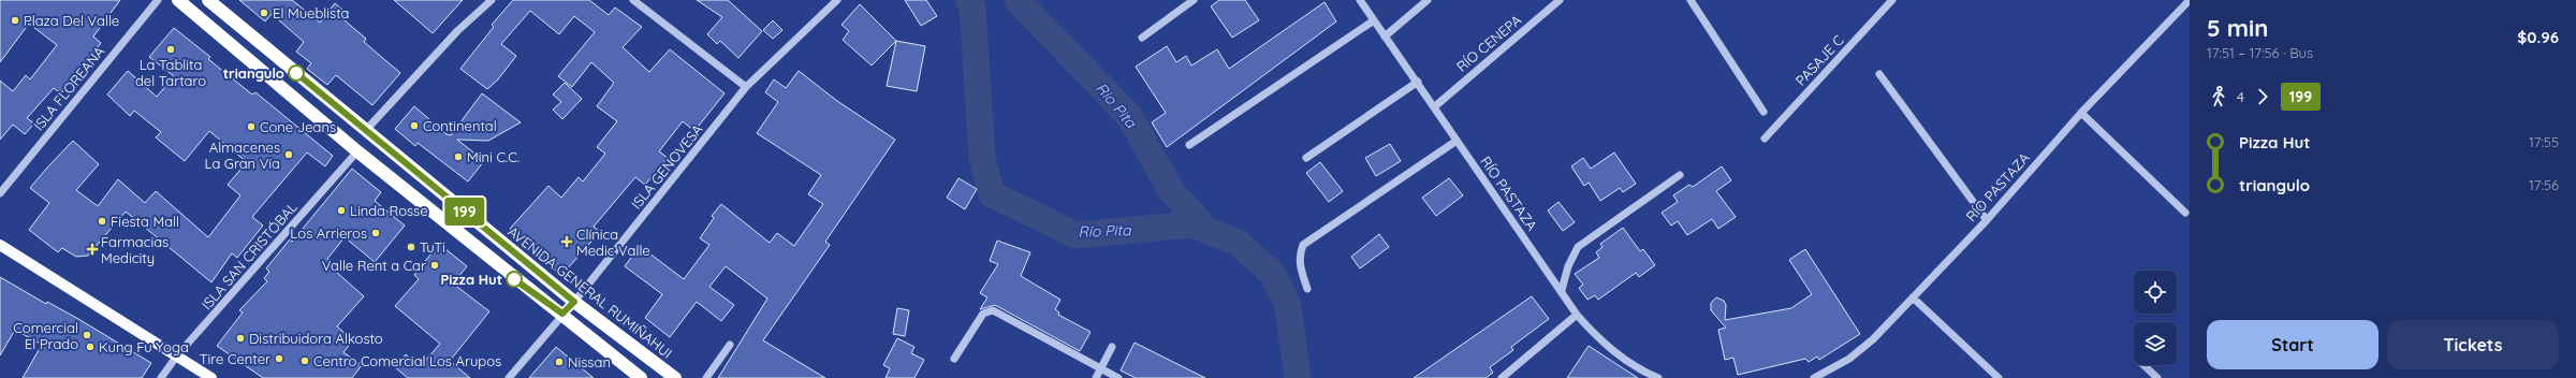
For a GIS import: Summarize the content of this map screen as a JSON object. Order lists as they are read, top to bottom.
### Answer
{
  "streets": {
    "highway": ["AVENIDA GENERAL RUMIÑAHUI"],
    "street": [
      "RÍO CENEPA",
      "PASAJE C",
      "ISLA FLOREANA",
      "ISLA GENOVESA",
      "RÍO PASTAZA",
      "ISLA SAN CRISTÓBAL"
    ]
  },
  "crossings": [
    ["RÍO CENEPA", "RÍO PASTAZA"],
    ["ISLA GENOVESA", "AVENIDA GENERAL RUMIÑAHUI"]
  ],
  "water": ["Rio Pita", "Río Pita"],
  "places": {
    "other": [
      "El Mueblista",
      "Plaza Del Valle",
      "La Tablita del Tartaro",
      "triangulo",
      "Continental",
      "Cone Jeans",
      "Almacenes La Gran Vía",
      "Mini C.C.",
      "Linda Rosse",
      "Fiesta Mall",
      "Los Arrieros",
      "TuTi",
      "Valle Rent a Car",
      "Pizza Hut",
      "Comercial El Prado",
      "Distribuidora Alkosto",
      "Kung Fu Yoga",
      "Tire Center",
      "Centro Comercial Los Arupos",
      "Nissan"
    ],
    "health": ["Clínica Medic Valle", "Farmacias Medicity"]
  },
  "lines": ["bus line 199"],
  "page": {
    "on_map": "199",
    "heading": ["5 min", "17:51 – 17:56 · Bus", "$0.96"],
    "legs": ["4", "199"],
    "list": [
      {
        "name": "Pizza Hut",
        "value": "17:55"
      },
      {
        "name": "triangulo",
        "value": "17:56"
      }
    ],
    "buttons": ["Start", "Tickets"]
  }
}
